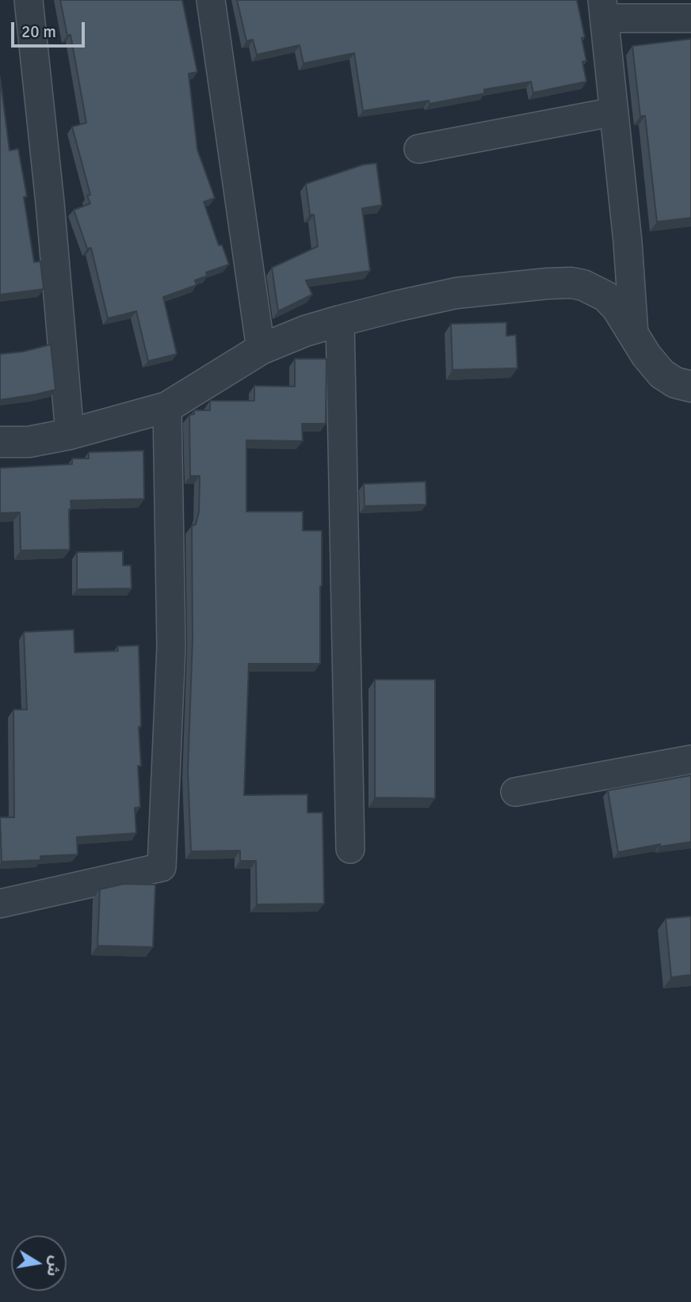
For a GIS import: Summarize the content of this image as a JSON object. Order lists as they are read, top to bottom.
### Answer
{
  "scale_bar": "20 m",
  "north": "right"
}
